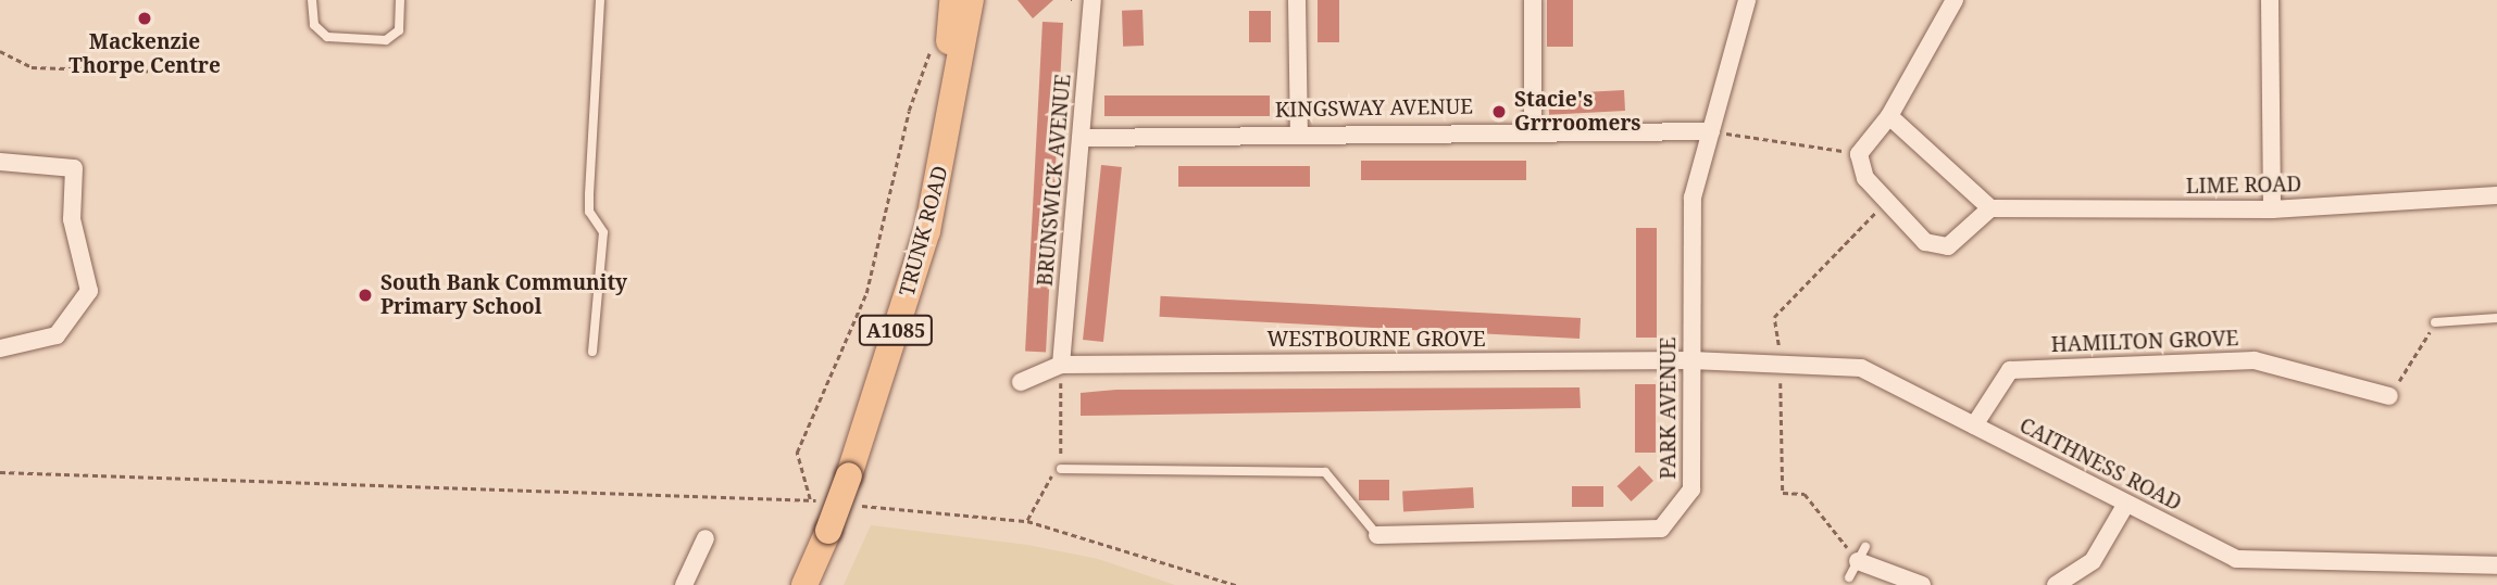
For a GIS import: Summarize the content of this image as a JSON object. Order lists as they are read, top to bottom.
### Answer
{
  "streets": {
    "main road": ["TRUNK ROAD", "A1085"],
    "street": [
      "KINGSWAY AVENUE",
      "BRUNSWICK AVENUE",
      "LIME ROAD",
      "WESTBOURNE GROVE",
      "HAMILTON GROVE",
      "PARK AVENUE",
      "CAITHNESS ROAD"
    ]
  },
  "crossings": [
    ["KINGSWAY AVENUE", "BRUNSWICK AVENUE"],
    ["KINGSWAY AVENUE", "PARK AVENUE"],
    ["BRUNSWICK AVENUE", "WESTBOURNE GROVE"],
    ["TRUNK ROAD", "A1085"],
    ["WESTBOURNE GROVE", "PARK AVENUE"],
    ["WESTBOURNE GROVE", "CAITHNESS ROAD"],
    ["HAMILTON GROVE", "CAITHNESS ROAD"],
    ["PARK AVENUE", "CAITHNESS ROAD"]
  ],
  "places": ["Mackenzie Thorpe Centre", "Stacie's Grrroomers", "South Bank Community Primary School"]
}
